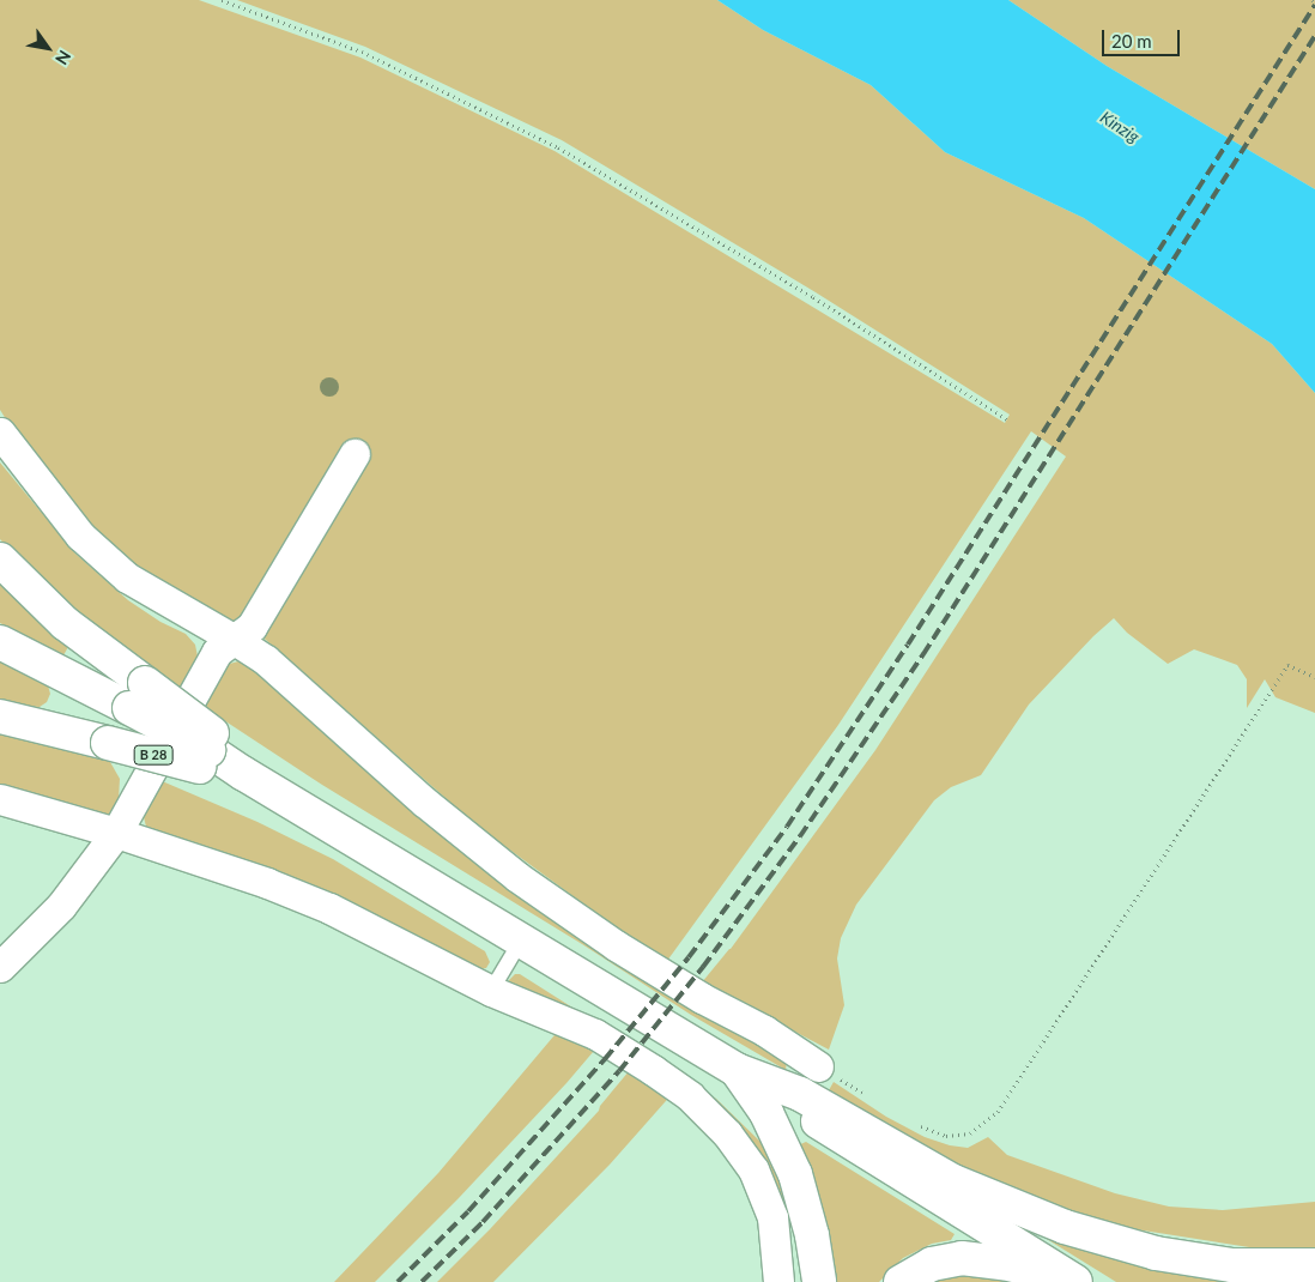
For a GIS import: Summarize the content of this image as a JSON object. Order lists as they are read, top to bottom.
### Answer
{
  "streets": {
    "main road": ["B 28"]
  },
  "water": ["Kinzig"],
  "scale_bar": "20 m",
  "north": "bottom right"
}
